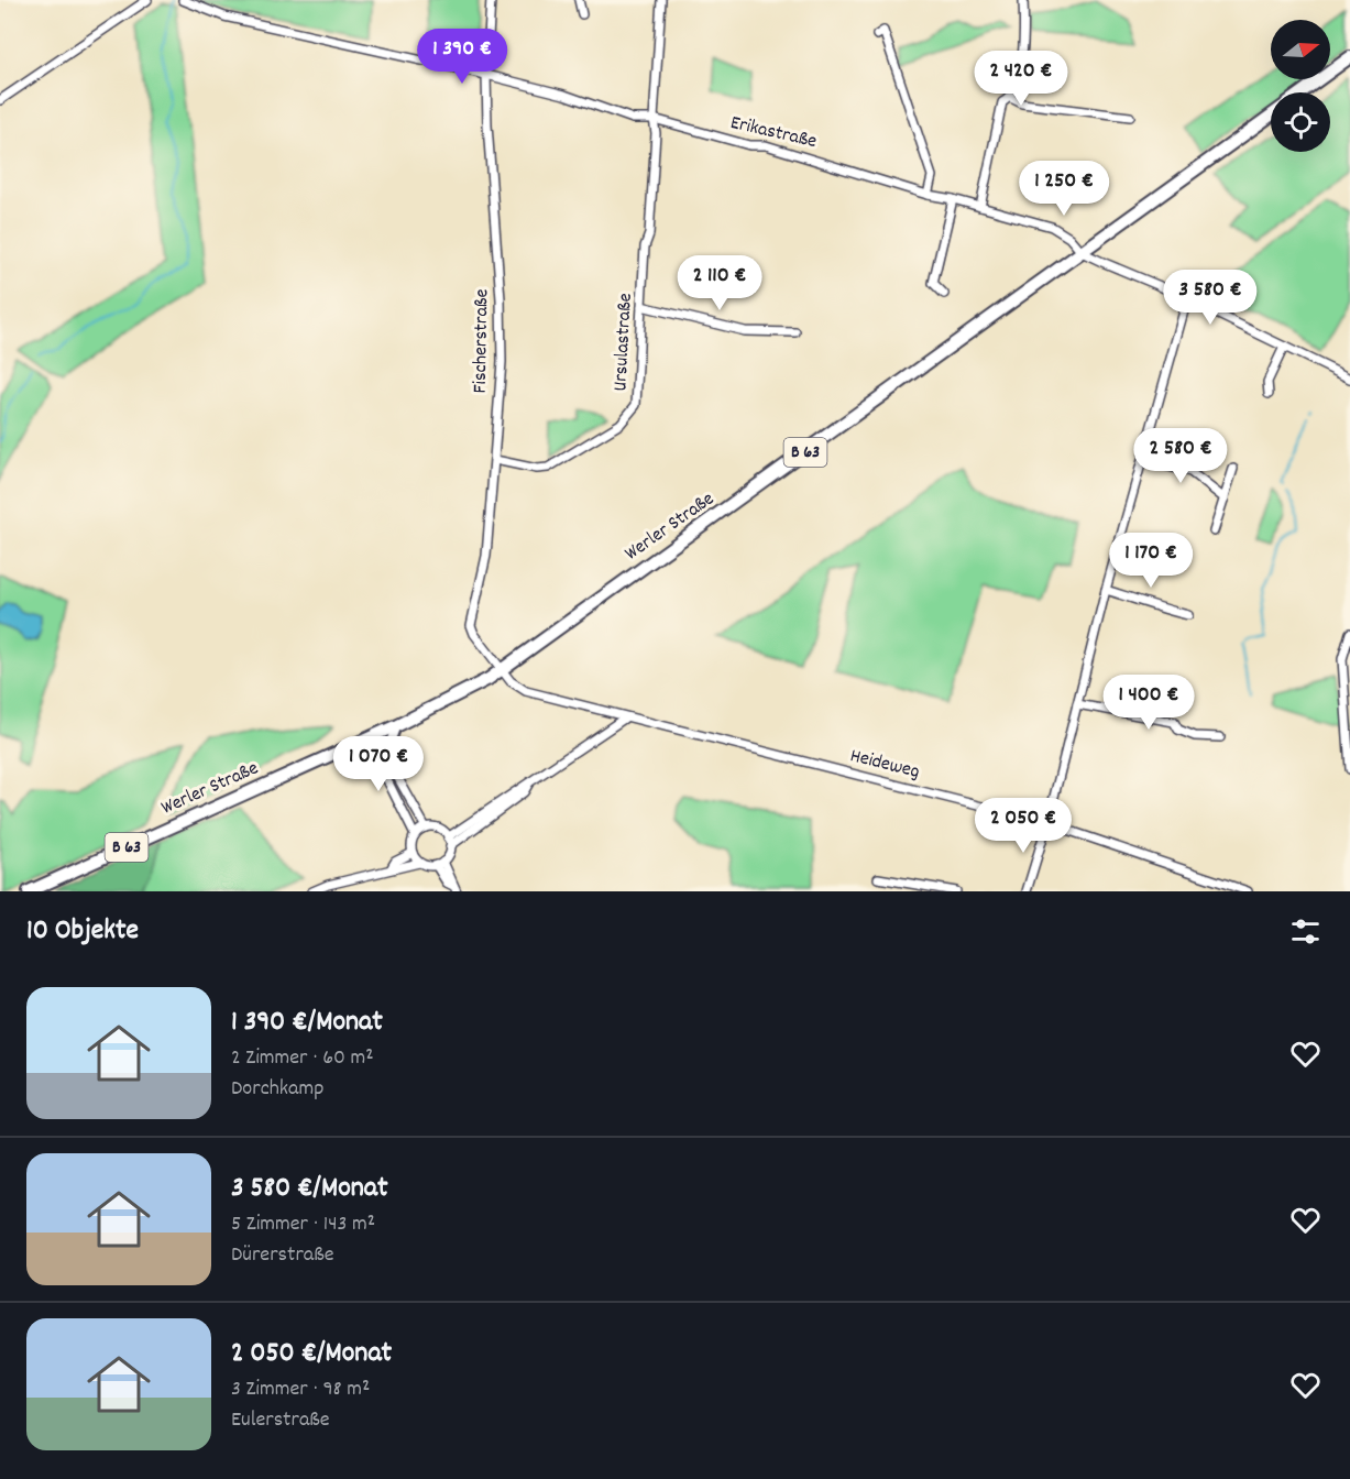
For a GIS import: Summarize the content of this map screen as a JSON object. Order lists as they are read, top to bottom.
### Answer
{
  "streets": {
    "main road": ["B 63", "Werler Straße"],
    "street": [
      "Erikastraße",
      "Fischerstraße",
      "Ursulastraße",
      "Heideweg"
    ]
  },
  "crossings": [
    ["Erikastraße", "Fischerstraße"],
    ["Erikastraße", "Ursulastraße"],
    ["Erikastraße", "Werler Straße"],
    ["Fischerstraße", "Ursulastraße"],
    ["Fischerstraße", "Werler Straße"],
    ["Fischerstraße", "Heideweg"],
    ["Werler Straße", "Heideweg"]
  ],
  "north": "right",
  "page": {
    "price": [
      "1 390 €",
      "2 420 €",
      "1 250 €",
      "2 110 €",
      "3 580 €",
      "2 580 €",
      "1 170 €",
      "1 400 €",
      "1 070 €",
      "2 050 €"
    ],
    "heading": "10 Objekte",
    "list": [
      {
        "name": "1 390 €/Monat",
        "note": "2 Zimmer · 60 m² · Dorchkamp"
      },
      {
        "name": "3 580 €/Monat",
        "note": "5 Zimmer · 143 m² · Dürerstraße"
      },
      {
        "name": "2 050 €/Monat",
        "note": "3 Zimmer · 98 m² · Eulerstraße"
      }
    ]
  }
}
